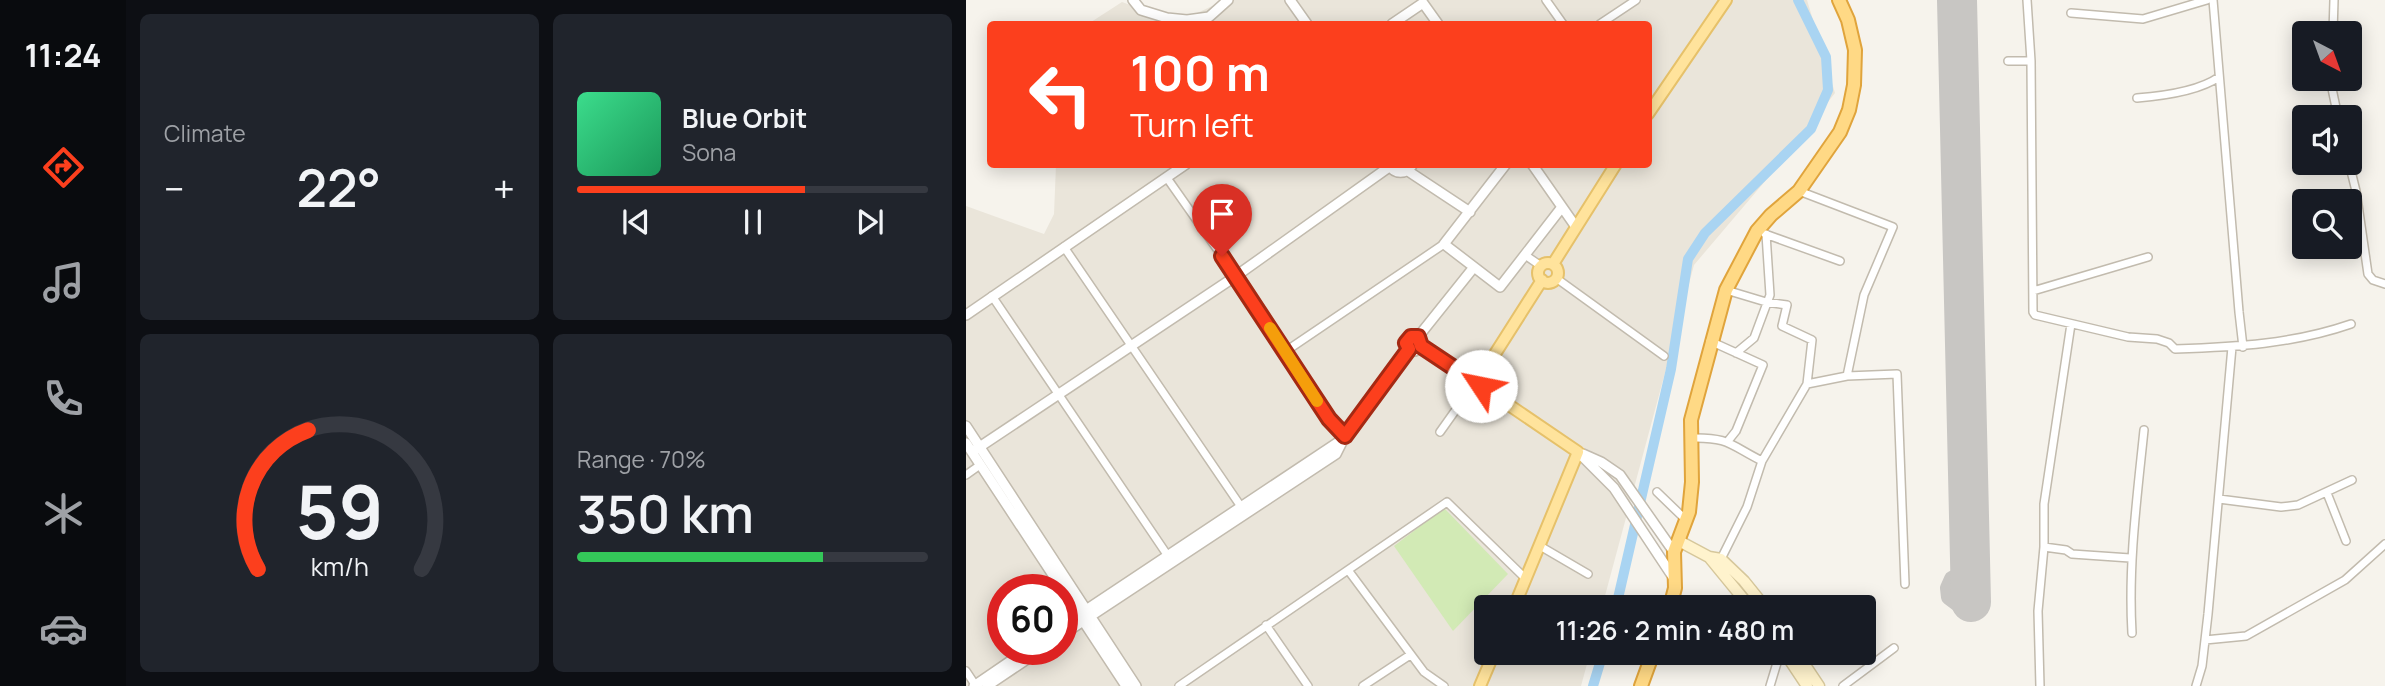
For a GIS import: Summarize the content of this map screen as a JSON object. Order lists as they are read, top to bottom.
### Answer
{
  "north": "bottom right",
  "page": {
    "tabs": "11:24",
    "tile": [
      "Climate",
      ["Range · 70%", "350 km"]
    ],
    "turn": ["100 m", "Turn left"],
    "song": ["Blue Orbit", "Sona"],
    "heat": ["−", "22°", "+"],
    "limit": "60",
    "trip": "11:26 · 2 min · 480 m",
    "gauge": ["59", "km/h"]
  }
}
